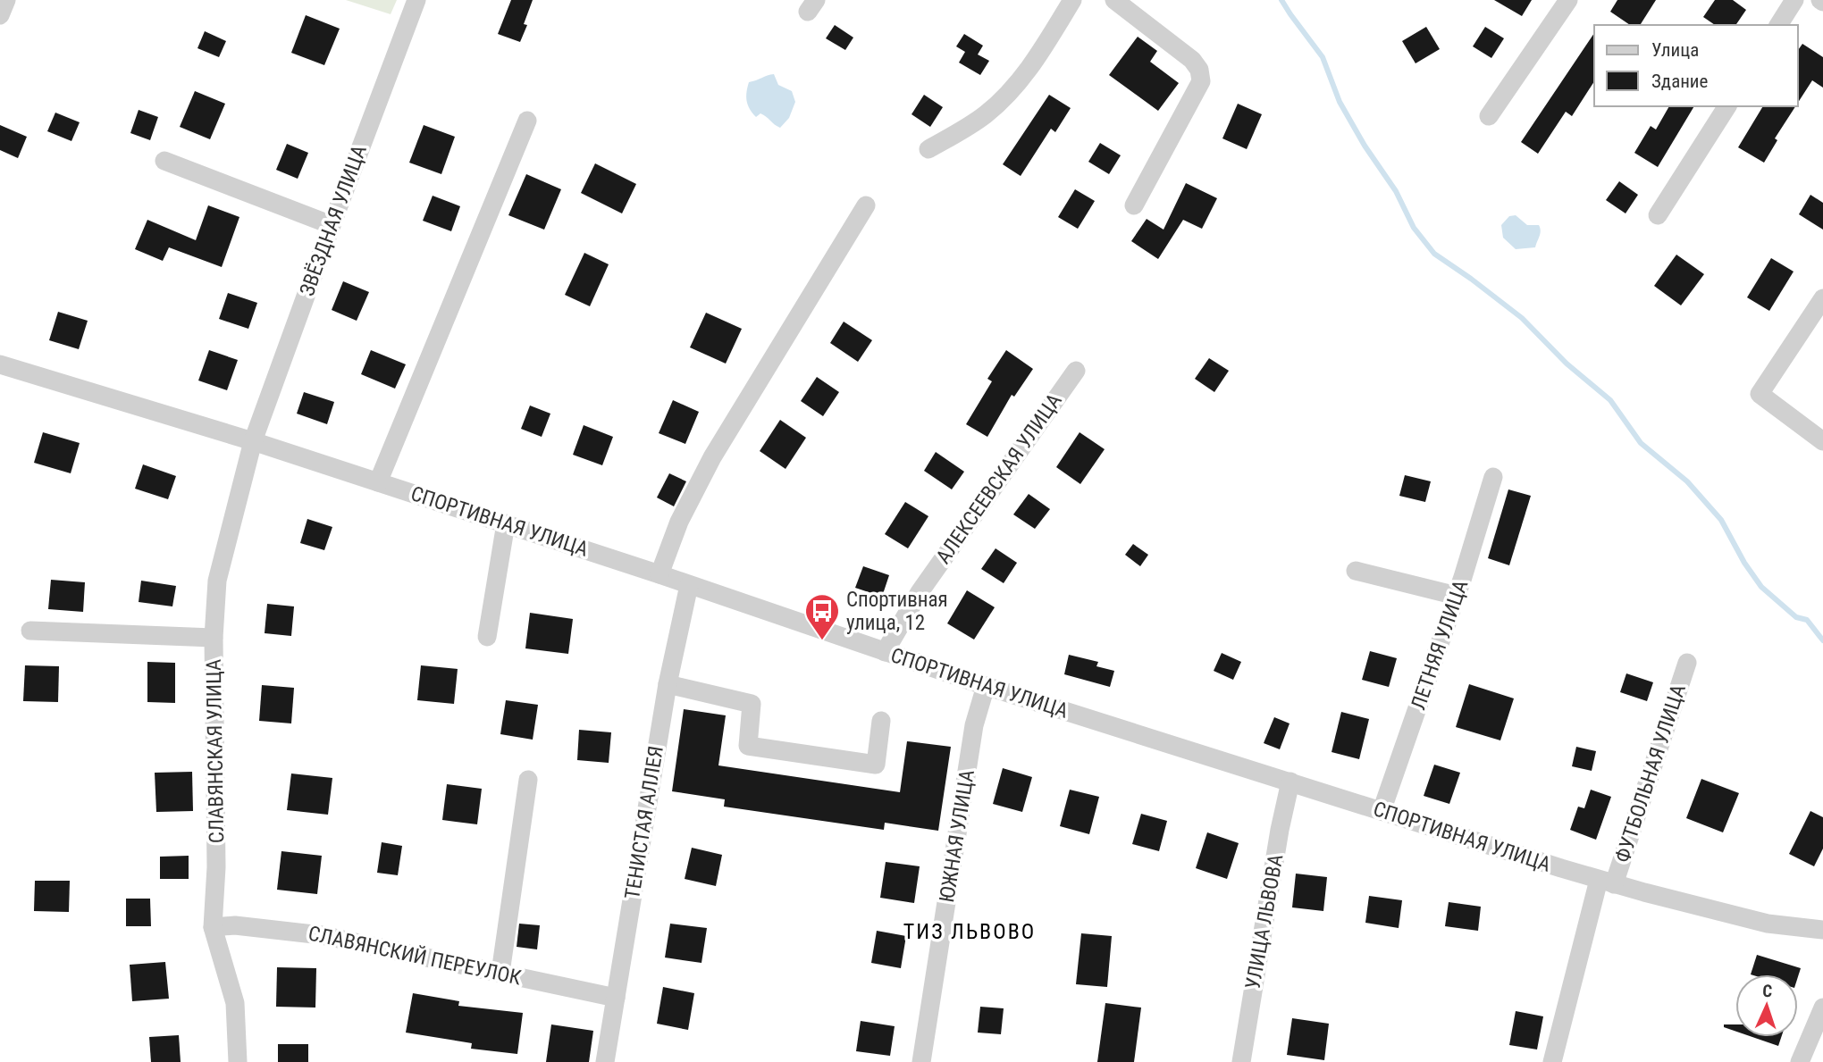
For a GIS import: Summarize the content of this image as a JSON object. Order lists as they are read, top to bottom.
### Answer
{
  "streets": {
    "street": [
      "ЗВЁЗДНАЯ УЛИЦА",
      "АЛЕКСЕЕВСКАЯ УЛИЦА",
      "СПОРТИВНАЯ УЛИЦА",
      "ЛЕТНЯЯ УЛИЦА",
      "СЛАВЯНСКАЯ УЛИЦА",
      "ФУТБОЛЬНАЯ УЛИЦА",
      "ТЕНИСТАЯ АЛЛЕЯ",
      "ЮЖНАЯ УЛИЦА",
      "УЛИЦА ЛЬВОВА",
      "СЛАВЯНСКИЙ ПЕРЕУЛОК"
    ]
  },
  "crossings": [
    ["ЗВЁЗДНАЯ УЛИЦА", "СПОРТИВНАЯ УЛИЦА"],
    ["ЗВЁЗДНАЯ УЛИЦА", "СЛАВЯНСКАЯ УЛИЦА"],
    ["АЛЕКСЕЕВСКАЯ УЛИЦА", "СПОРТИВНАЯ УЛИЦА"],
    ["СПОРТИВНАЯ УЛИЦА", "ЛЕТНЯЯ УЛИЦА"],
    ["СПОРТИВНАЯ УЛИЦА", "СЛАВЯНСКАЯ УЛИЦА"],
    ["СПОРТИВНАЯ УЛИЦА", "ФУТБОЛЬНАЯ УЛИЦА"],
    ["СПОРТИВНАЯ УЛИЦА", "ТЕНИСТАЯ АЛЛЕЯ"],
    ["СПОРТИВНАЯ УЛИЦА", "ЮЖНАЯ УЛИЦА"],
    ["СПОРТИВНАЯ УЛИЦА", "УЛИЦА ЛЬВОВА"],
    ["СЛАВЯНСКАЯ УЛИЦА", "СЛАВЯНСКИЙ ПЕРЕУЛОК"],
    ["ТЕНИСТАЯ АЛЛЕЯ", "СЛАВЯНСКИЙ ПЕРЕУЛОК"]
  ],
  "districts": ["ТИЗ ЛЬВОВО"],
  "places": {
    "bus stop": ["Спортивная улица, 12"]
  },
  "legend": ["Улица", "Здание"],
  "north": "top"
}
